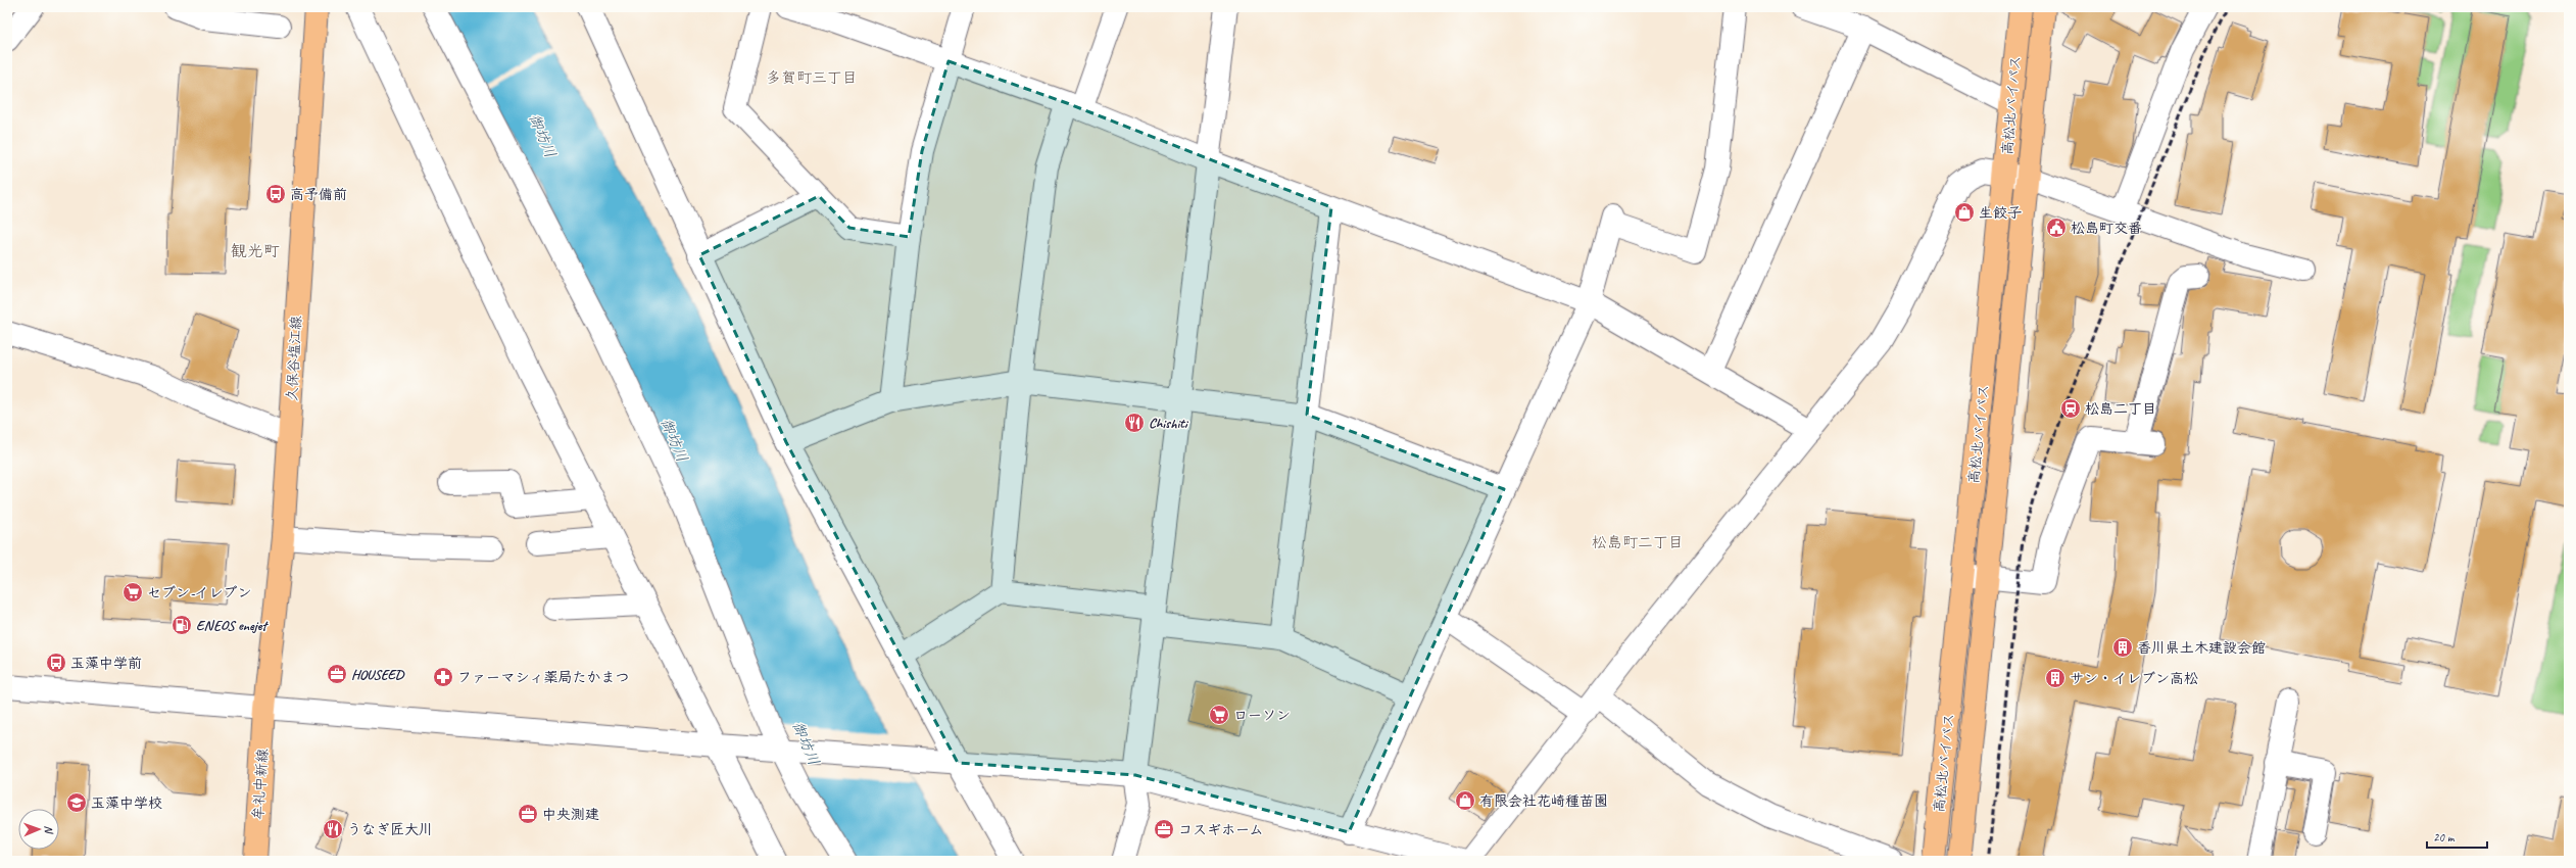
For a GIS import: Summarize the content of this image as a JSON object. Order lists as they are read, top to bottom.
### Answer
{
  "streets": {
    "main road": ["高松北バイパス", "久保谷塩江線", "牟礼中新線"]
  },
  "crossings": [
    ["久保谷塩江線", "牟礼中新線"]
  ],
  "districts": ["多賀町三丁目", "観光町", "松島町二丁目"],
  "water": ["御坊川"],
  "places": {
    "bus stop": ["高予備前", "玉藻中学前"],
    "shop": ["生餃子", "有限会社花崎種苗園"],
    "public building": ["松島町交番"],
    "station": ["松島二丁目"],
    "restaurant": ["Chishiti", "うなぎ匠大川"],
    "supermarket": ["セブン-イレブン", "ローソン"],
    "fuel station": ["ENEOS enejet"],
    "building": ["香川県土木建設会館", "サン・イレブン高松"],
    "office": ["HOUSEED", "中央測建", "コスギホーム"],
    "pharmacy": ["ファーマシィ薬局たかまつ"],
    "school or university": ["玉藻中学校"]
  },
  "scale_bar": "20 m",
  "north": "right"
}
